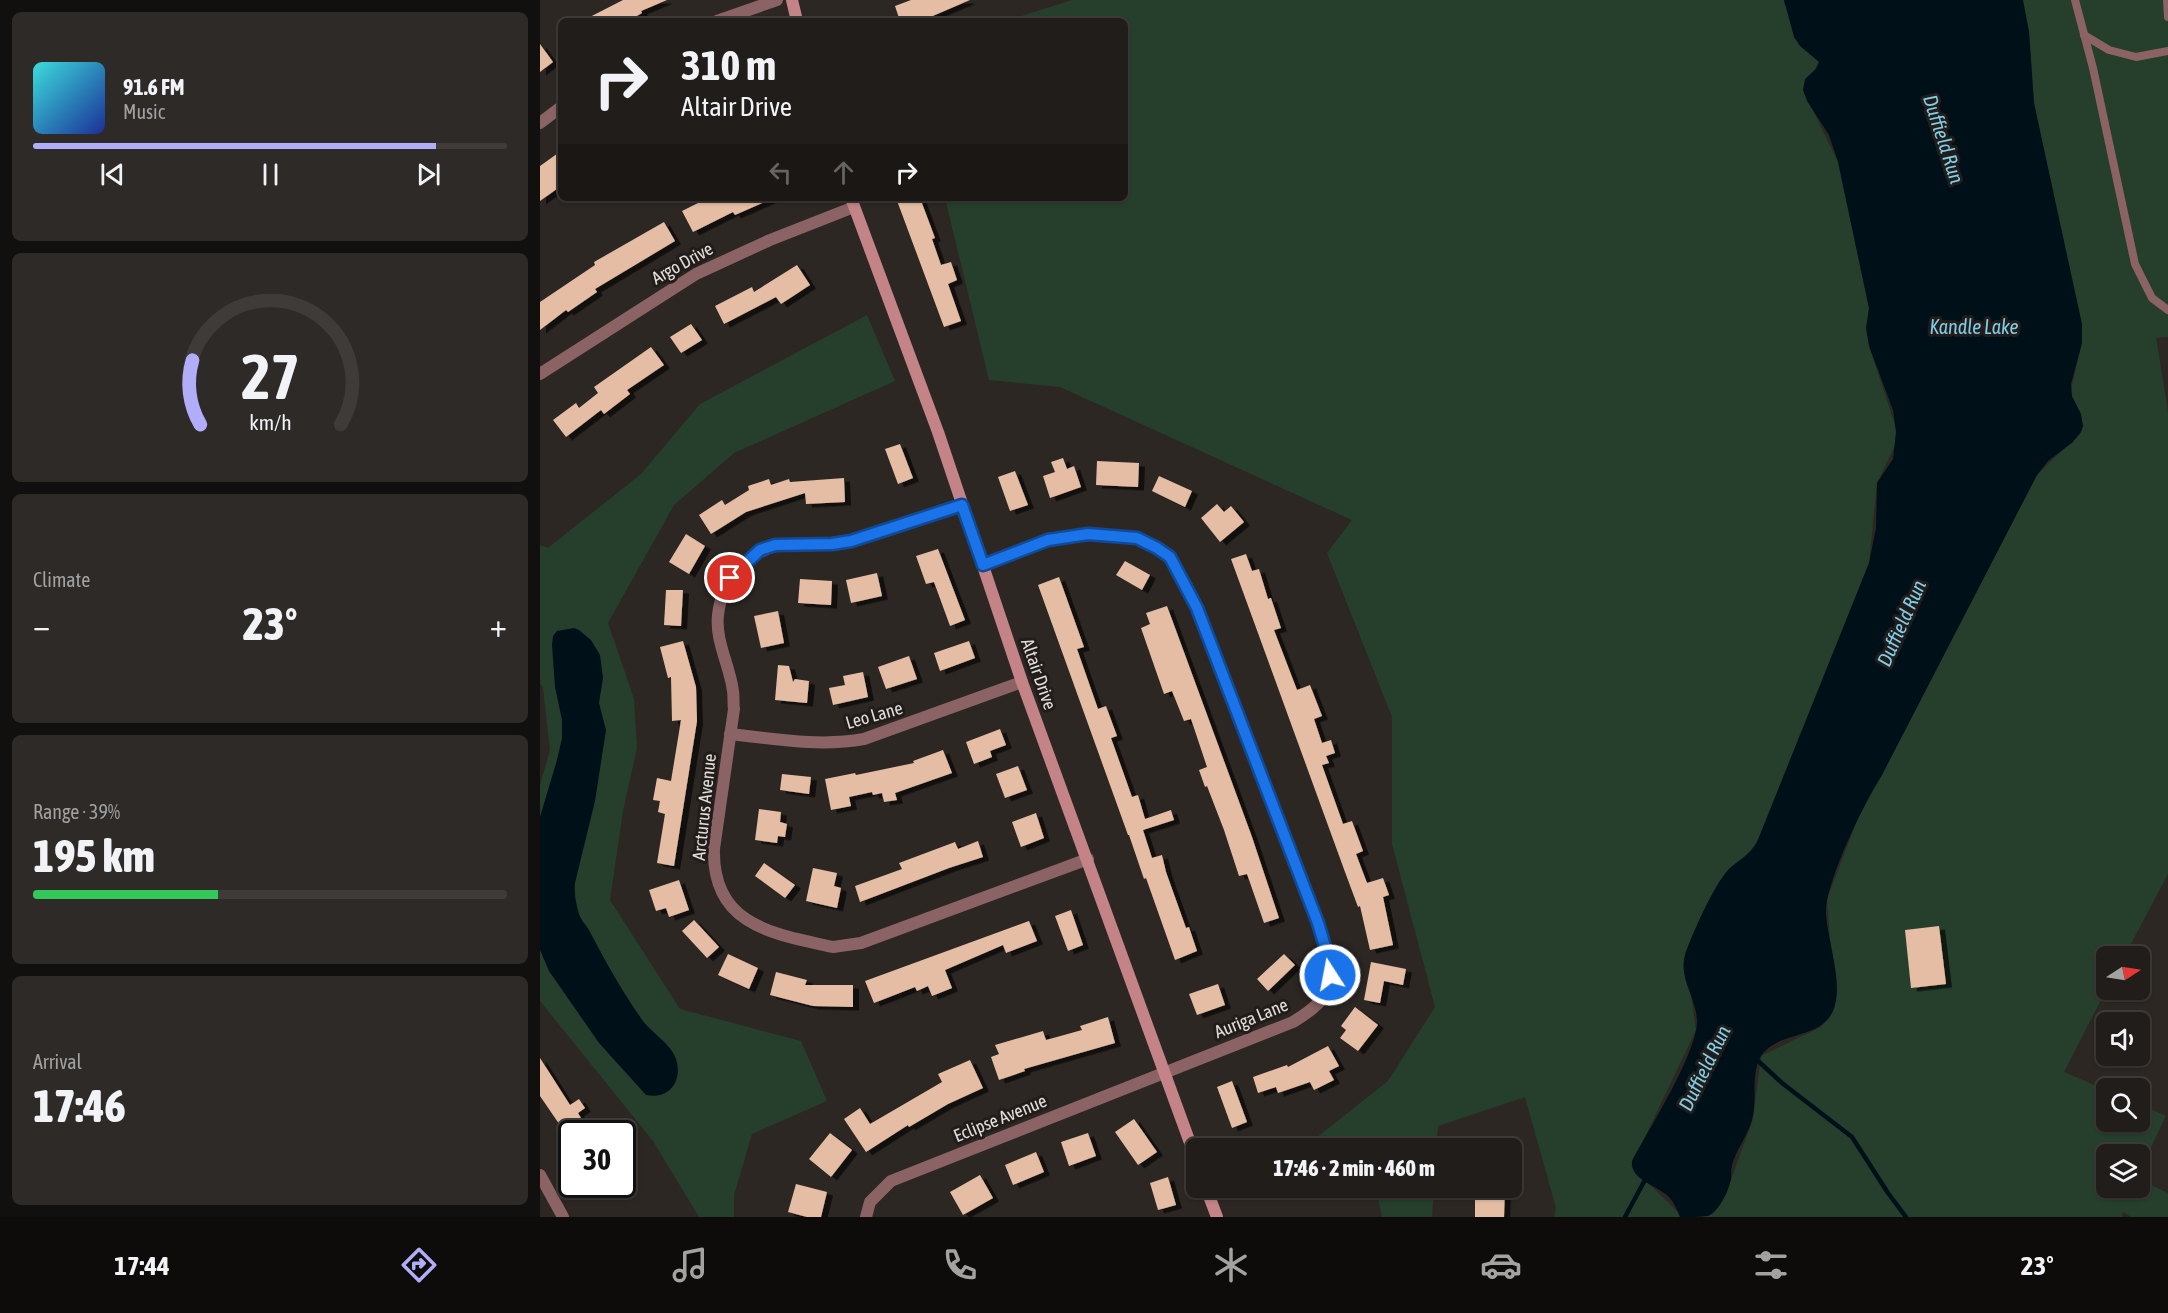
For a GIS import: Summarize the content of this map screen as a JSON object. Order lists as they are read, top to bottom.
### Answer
{
  "streets": {
    "street": [
      "Argo Drive",
      "Altair Drive",
      "Leo Lane",
      "Arcturus Avenue",
      "Auriga Lane",
      "Eclipse Avenue"
    ]
  },
  "crossings": [
    ["Argo Drive", "Altair Drive"],
    ["Altair Drive", "Leo Lane"],
    ["Altair Drive", "Arcturus Avenue"],
    ["Altair Drive", "Auriga Lane"],
    ["Altair Drive", "Eclipse Avenue"],
    ["Leo Lane", "Arcturus Avenue"],
    ["Auriga Lane", "Eclipse Avenue"]
  ],
  "water": ["Duffield Run", "Kandle Lake"],
  "north": "right",
  "page": {
    "turn": ["310 m", "Altair Drive"],
    "song": ["91.6 FM", "Music"],
    "tile": [
      "Climate",
      ["Range · 39%", "195 km"],
      ["Arrival", "17:46"]
    ],
    "heat": ["−", "23°", "+"],
    "limit": "30",
    "trip": "17:46 · 2 min · 460 m",
    "tabs": ["17:44", "23°"],
    "gauge": ["27", "km/h"]
  }
}
